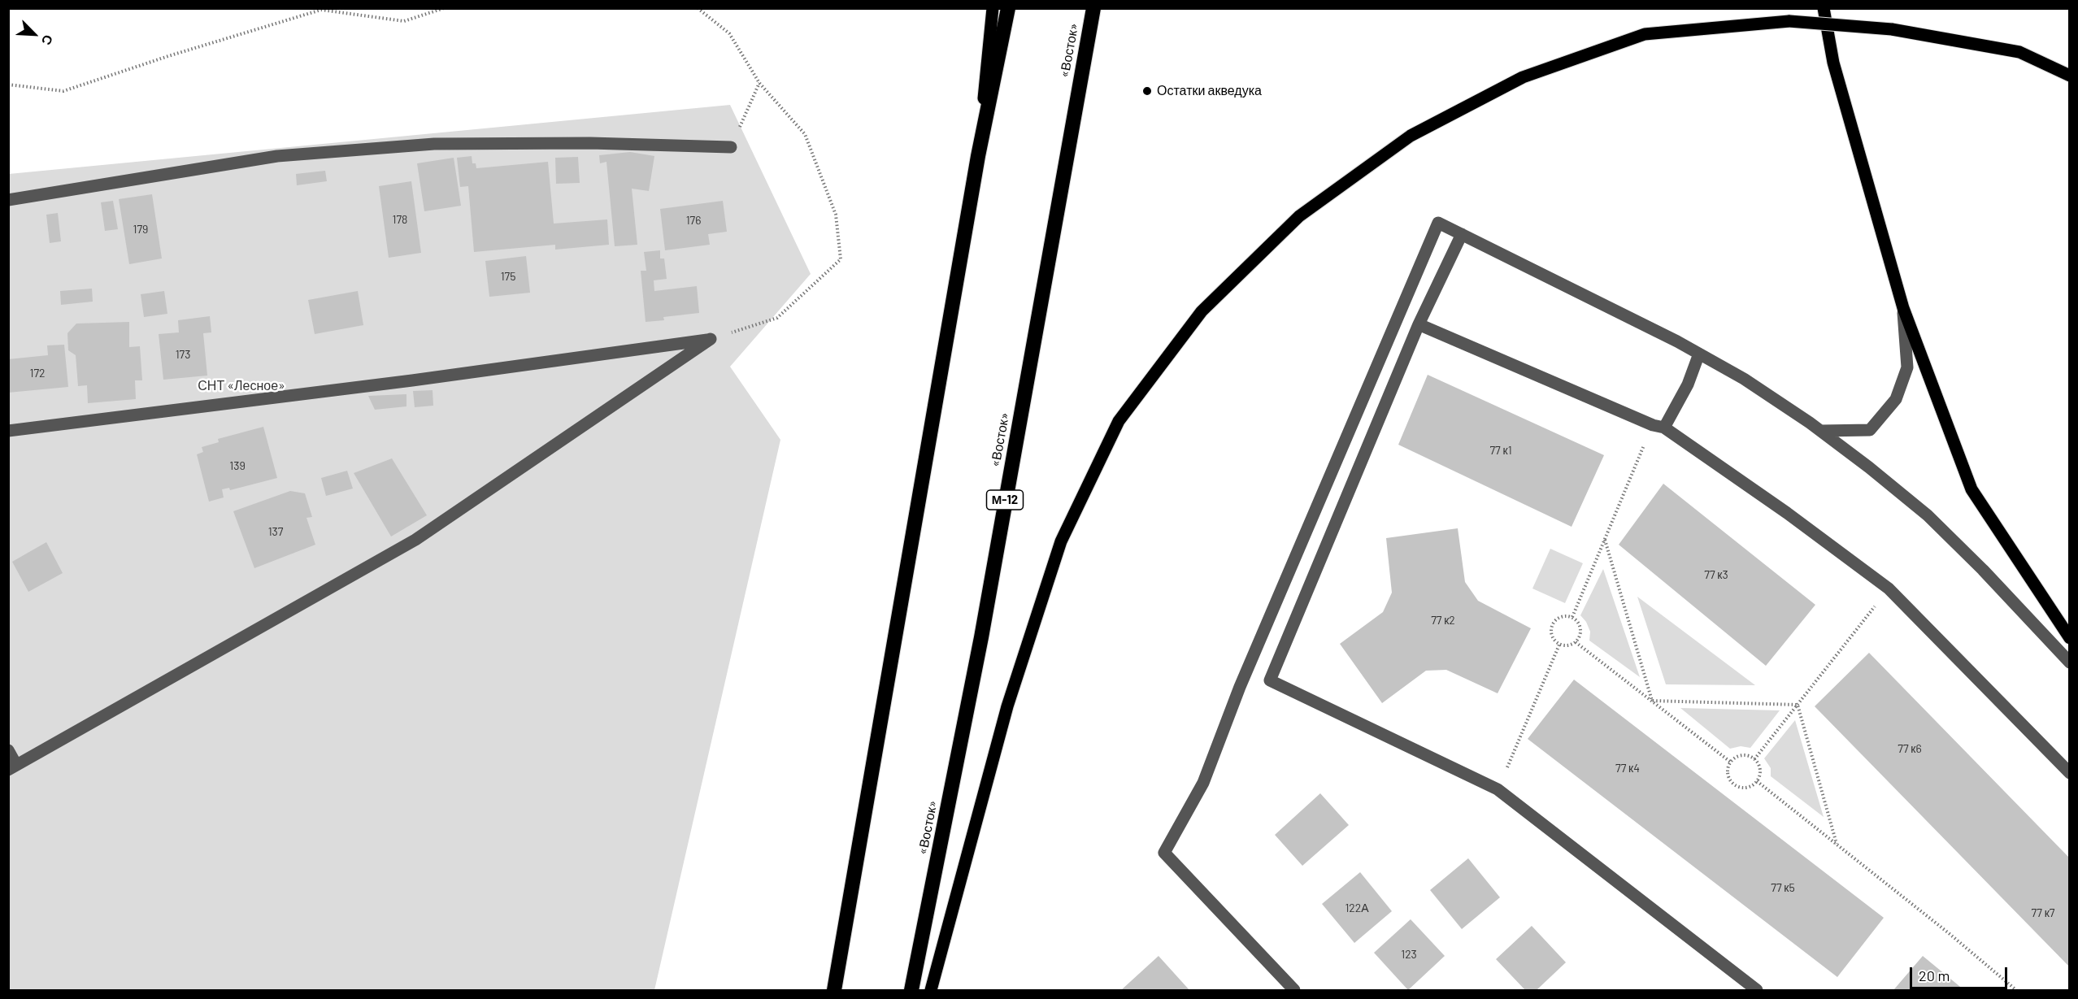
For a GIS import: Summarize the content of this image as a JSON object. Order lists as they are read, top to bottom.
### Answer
{
  "streets": {
    "highway": ["«Восток»", "М-12"]
  },
  "parks": ["СНТ «Лесное»"],
  "places": ["Остатки акведука"],
  "house_numbers": [
    "178",
    "176",
    "179",
    "175",
    "173",
    "172",
    "77 к1",
    "139",
    "137",
    "77 к3",
    "77 к2",
    "77 к6",
    "77 к4",
    "77 к5",
    "122А",
    "77 к7",
    "123"
  ],
  "scale_bar": "20 m",
  "north": "bottom right"
}
